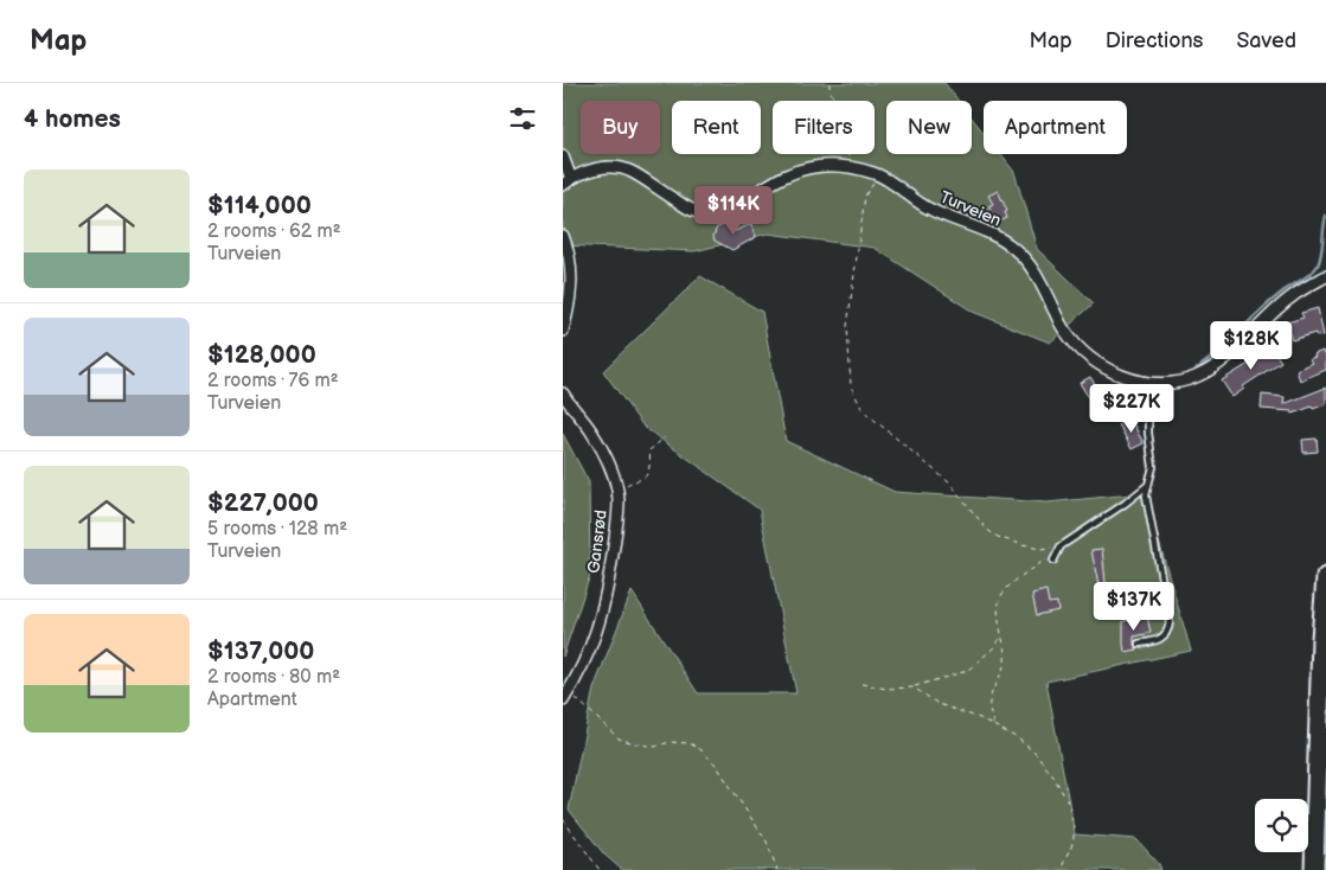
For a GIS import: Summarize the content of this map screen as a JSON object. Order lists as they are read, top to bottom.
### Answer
{
  "streets": {
    "street": ["Turveien", "Gansrød"]
  },
  "page": {
    "header": "Map",
    "nav": ["Map", "Directions", "Saved"],
    "heading": "4 homes",
    "chip": [
      "Buy",
      "Rent",
      "Filters",
      "New",
      "Apartment"
    ],
    "list": [
      {
        "name": "$114,000",
        "note": "2 rooms · 62 m² · Turveien"
      },
      {
        "name": "$128,000",
        "note": "2 rooms · 76 m² · Turveien"
      },
      {
        "name": "$227,000",
        "note": "5 rooms · 128 m² · Turveien"
      },
      {
        "name": "$137,000",
        "note": "2 rooms · 80 m² · Apartment"
      }
    ],
    "price": [
      "$114K",
      "$128K",
      "$227K",
      "$137K"
    ]
  }
}
